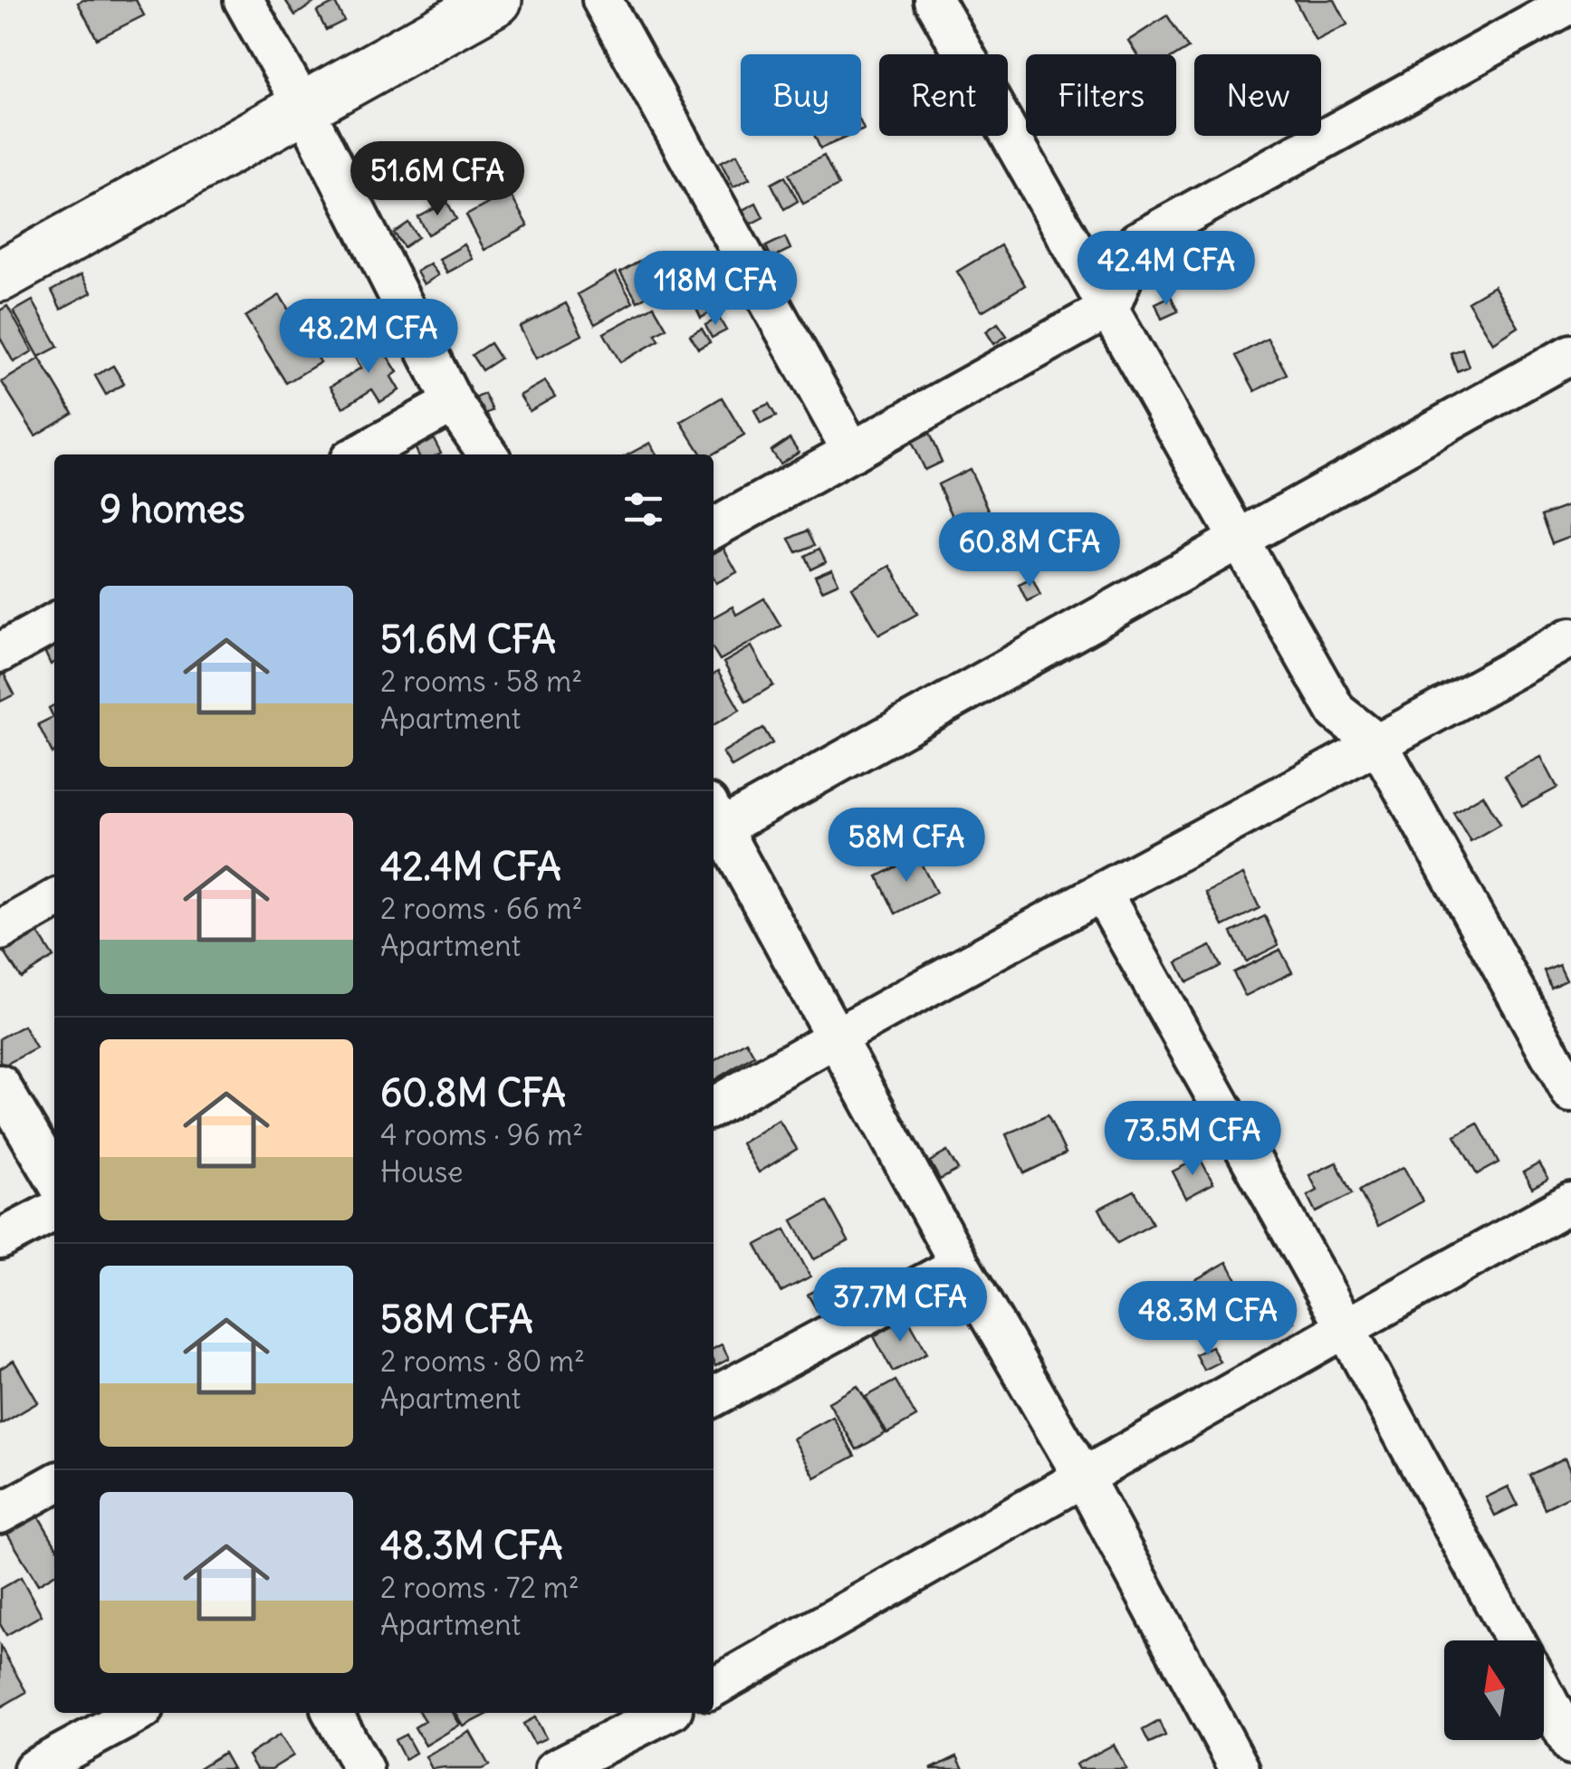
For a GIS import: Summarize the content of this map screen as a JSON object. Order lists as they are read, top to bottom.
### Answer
{
  "north": "top",
  "page": {
    "chip": [
      "Buy",
      "Rent",
      "Filters",
      "New"
    ],
    "price": [
      "51.6M CFA",
      "42.4M CFA",
      "118M CFA",
      "48.2M CFA",
      "60.8M CFA",
      "58M CFA",
      "73.5M CFA",
      "37.7M CFA",
      "48.3M CFA"
    ],
    "heading": "9 homes",
    "list": [
      {
        "name": "51.6M CFA",
        "note": "2 rooms · 58 m² · Apartment"
      },
      {
        "name": "42.4M CFA",
        "note": "2 rooms · 66 m² · Apartment"
      },
      {
        "name": "60.8M CFA",
        "note": "4 rooms · 96 m² · House"
      },
      {
        "name": "58M CFA",
        "note": "2 rooms · 80 m² · Apartment"
      },
      {
        "name": "48.3M CFA",
        "note": "2 rooms · 72 m² · Apartment"
      }
    ]
  }
}
